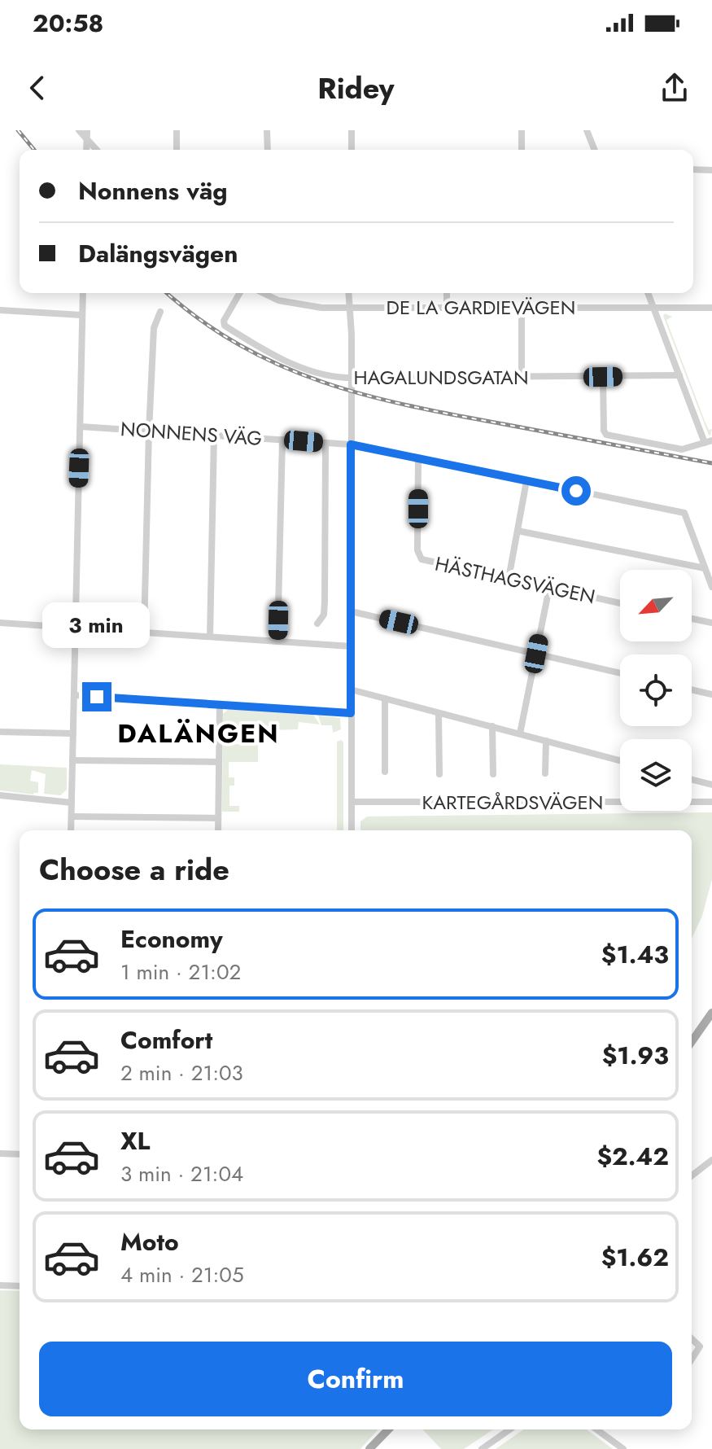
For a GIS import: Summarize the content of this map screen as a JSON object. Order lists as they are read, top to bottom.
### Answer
{
  "streets": {
    "street": [
      "DE LA GARDIEVÄGEN",
      "HAGALUNDSGATAN",
      "NONNENS VÄG",
      "HÄSTHAGSVÄGEN",
      "KARTEGÅRDSVÄGEN"
    ]
  },
  "crossings": [
    ["NONNENS VÄG", "HÄSTHAGSVÄGEN"]
  ],
  "districts": ["DALÄNGEN"],
  "north": "bottom left",
  "page": {
    "status": "20:58",
    "header": "Ridey",
    "banner": ["Nonnens väg", "Dalängsvägen"],
    "bubble": "3 min",
    "heading": "Choose a ride",
    "list": [
      {
        "name": "Economy",
        "note": "1 min · 21:02",
        "value": "$1.43"
      },
      {
        "name": "Comfort",
        "note": "2 min · 21:03",
        "value": "$1.93"
      },
      {
        "name": "XL",
        "note": "3 min · 21:04",
        "value": "$2.42"
      },
      {
        "name": "Moto",
        "note": "4 min · 21:05",
        "value": "$1.62"
      }
    ],
    "buttons": "Confirm"
  }
}
